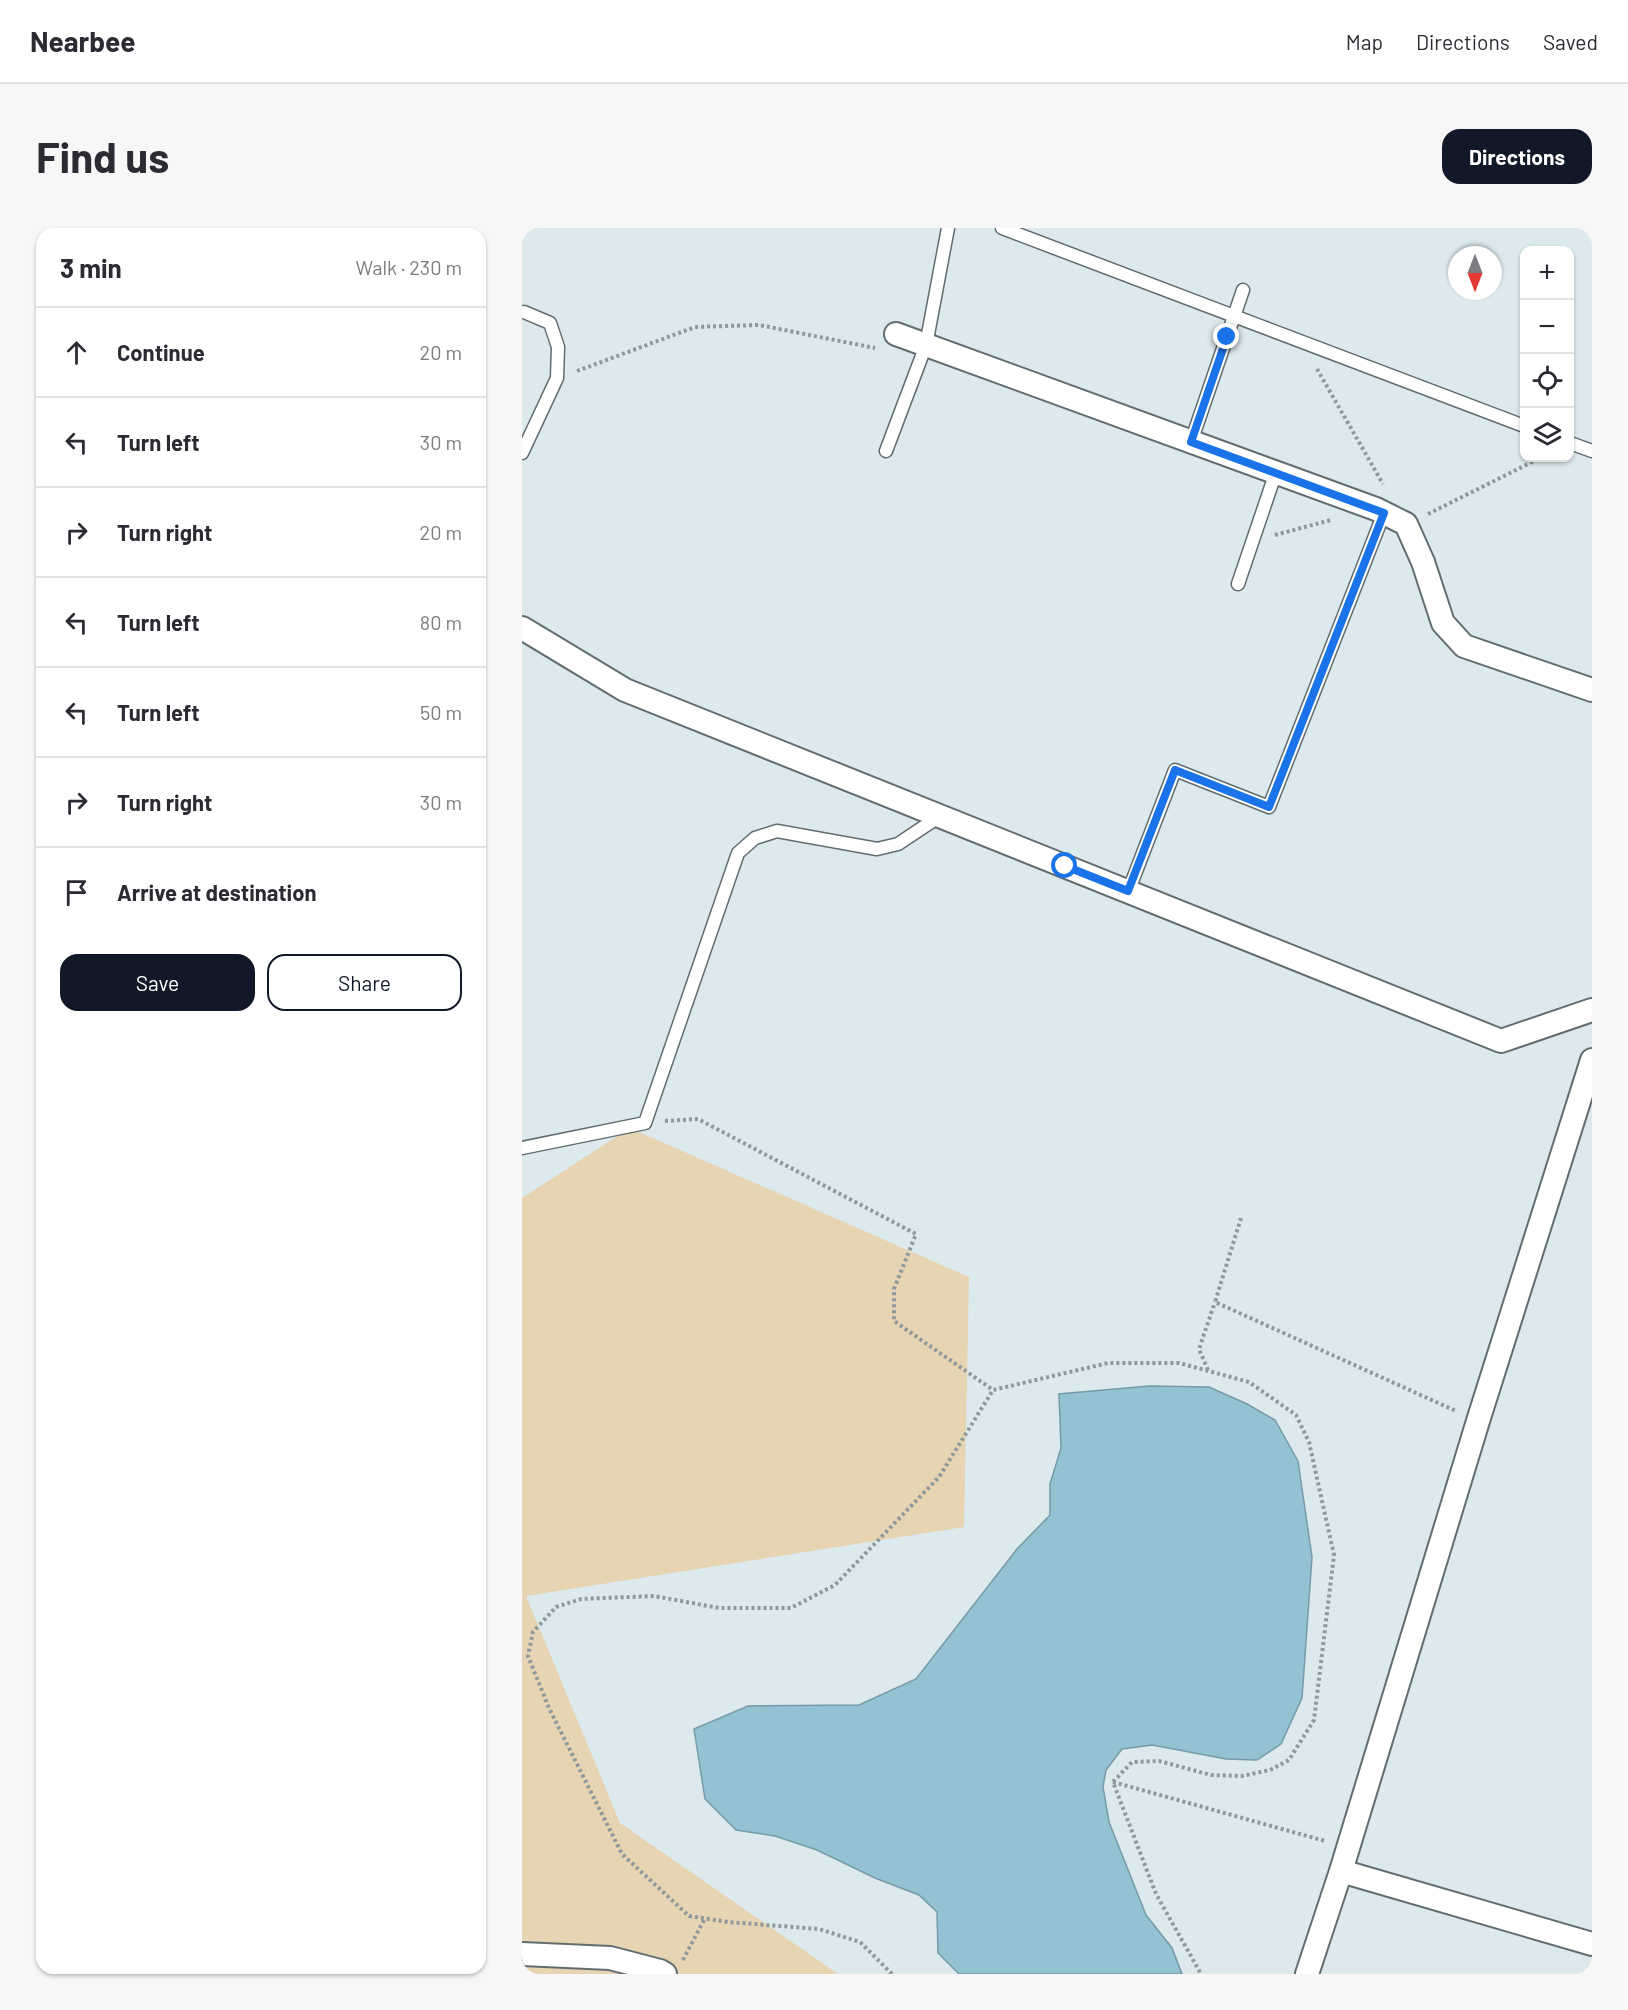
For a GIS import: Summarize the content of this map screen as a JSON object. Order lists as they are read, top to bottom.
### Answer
{
  "north": "bottom",
  "page": {
    "header": "Nearbee",
    "nav": ["Map", "Directions", "Saved"],
    "buttons": [
      "Directions",
      ["Save", "Share"]
    ],
    "title": "Find us",
    "heading": ["3 min", "Walk · 230 m"],
    "map_buttons": ["+", "−"],
    "list": [
      ["Continue", "20 m"],
      ["Turn left", "30 m"],
      ["Turn right", "20 m"],
      ["Turn left", "80 m"],
      ["Turn left", "50 m"],
      ["Turn right", "30 m"],
      "Arrive at destination"
    ]
  }
}
